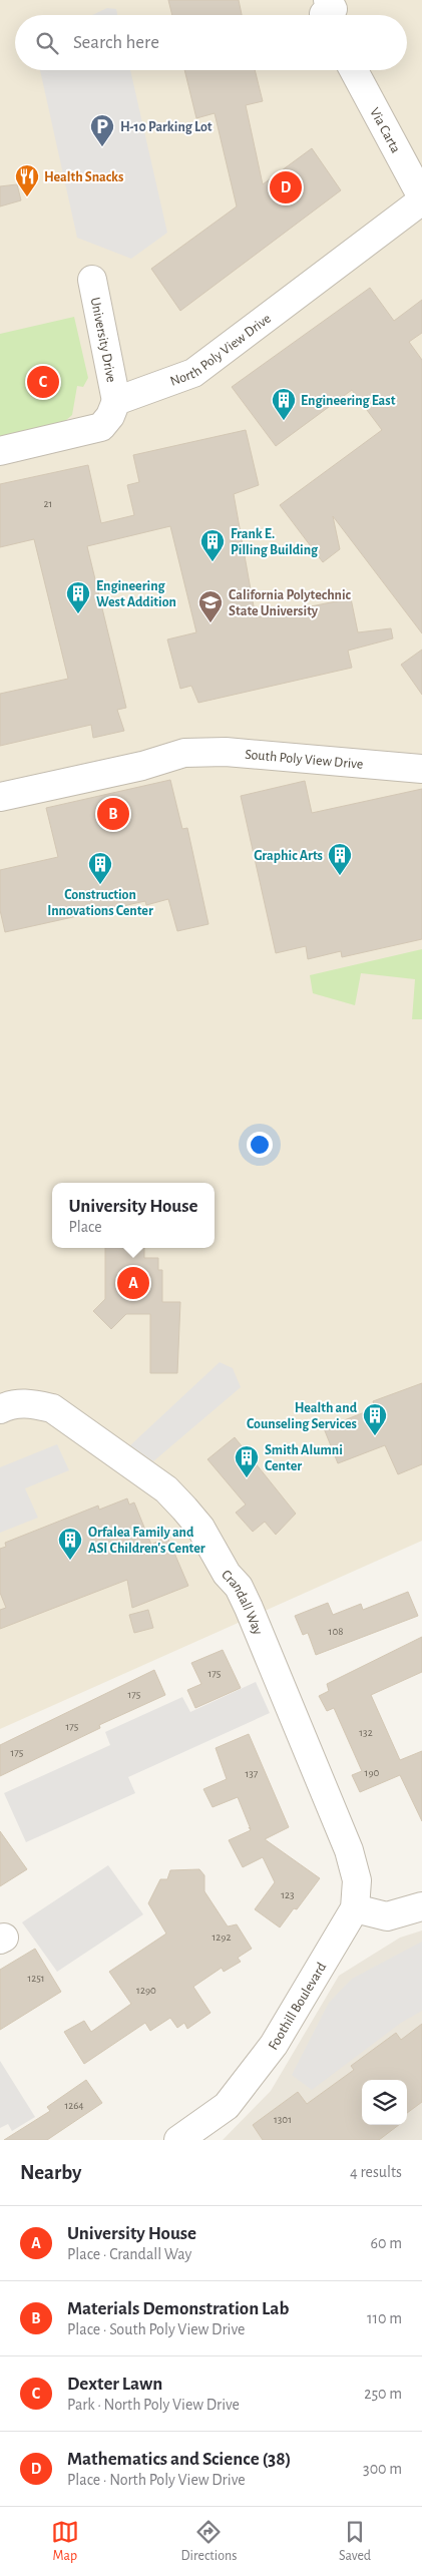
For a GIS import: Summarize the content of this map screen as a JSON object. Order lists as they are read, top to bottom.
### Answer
{
  "streets": {
    "street": [
      "Via Carta",
      "University Drive",
      "North Poly View Drive",
      "South Poly View Drive",
      "Crandall Way",
      "Foothill Boulevard"
    ]
  },
  "crossings": [
    ["Via Carta", "North Poly View Drive"],
    ["University Drive", "North Poly View Drive"],
    ["Crandall Way", "Foothill Boulevard"]
  ],
  "places": {
    "parking": ["H-10 Parking Lot"],
    "restaurant": ["Health Snacks"],
    "building": [
      "Engineering East",
      "Frank E. Pilling Building",
      "Engineering West Addition",
      "Graphic Arts",
      "Construction Innovations Center",
      "Health and Counseling Services",
      "Smith Alumni Center",
      "Orfalea Family and ASI Children's Center"
    ],
    "school or university": ["California Polytechnic State University"]
  },
  "house_numbers": [
    "21",
    "108",
    "175",
    "175",
    "175",
    "132",
    "175",
    "190",
    "137",
    "123",
    "1292",
    "1251",
    "1290",
    "1264",
    "1301"
  ],
  "page": {
    "search": "Search here",
    "pins": [
      "D",
      "C",
      "B",
      "A"
    ],
    "popup": ["University House", "Place"],
    "heading": ["Nearby", "4 results"],
    "list": [
      {
        "mark": "A",
        "name": "University House",
        "note": "Place · Crandall Way",
        "value": "60 m"
      },
      {
        "mark": "B",
        "name": "Materials Demonstration Lab",
        "note": "Place · South Poly View Drive",
        "value": "110 m"
      },
      {
        "mark": "C",
        "name": "Dexter Lawn",
        "note": "Park · North Poly View Drive",
        "value": "250 m"
      },
      {
        "mark": "D",
        "name": "Mathematics and Science (38)",
        "note": "Place · North Poly View Drive",
        "value": "300 m"
      }
    ],
    "nav": ["Map", "Directions", "Saved"]
  }
}
